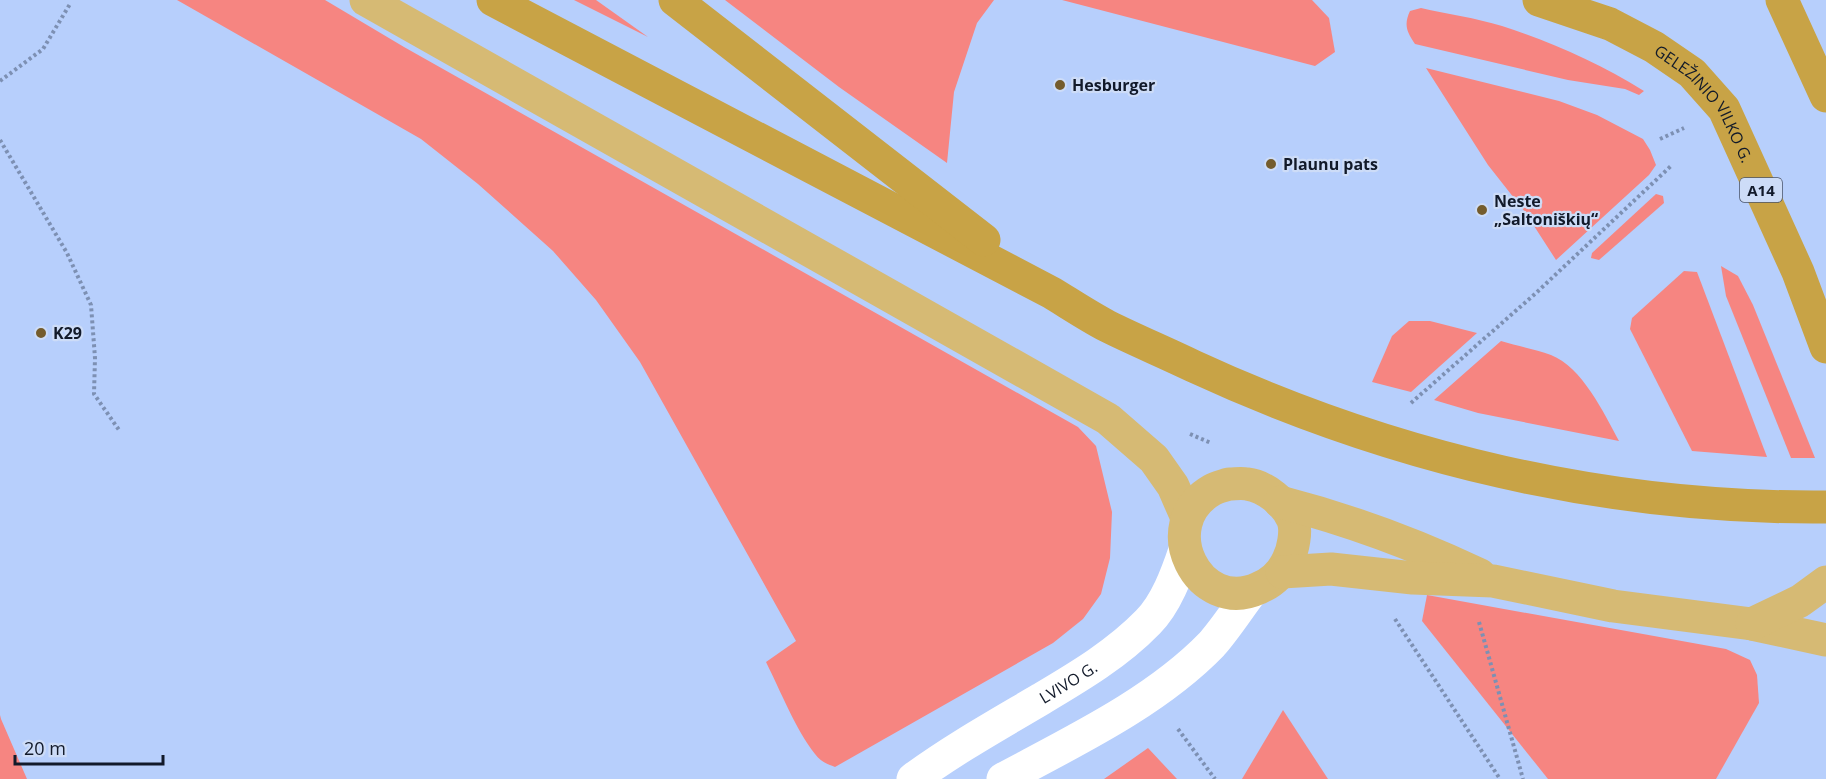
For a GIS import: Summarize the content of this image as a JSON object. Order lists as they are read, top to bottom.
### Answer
{
  "streets": {
    "highway": ["GELEŽINIO VILKO G.", "A14"],
    "street": ["LVIVO G."]
  },
  "places": [
    "Hesburger",
    "Plaunu pats",
    "Neste „Saltoniškių“",
    "K29"
  ],
  "scale_bar": "20 m"
}
